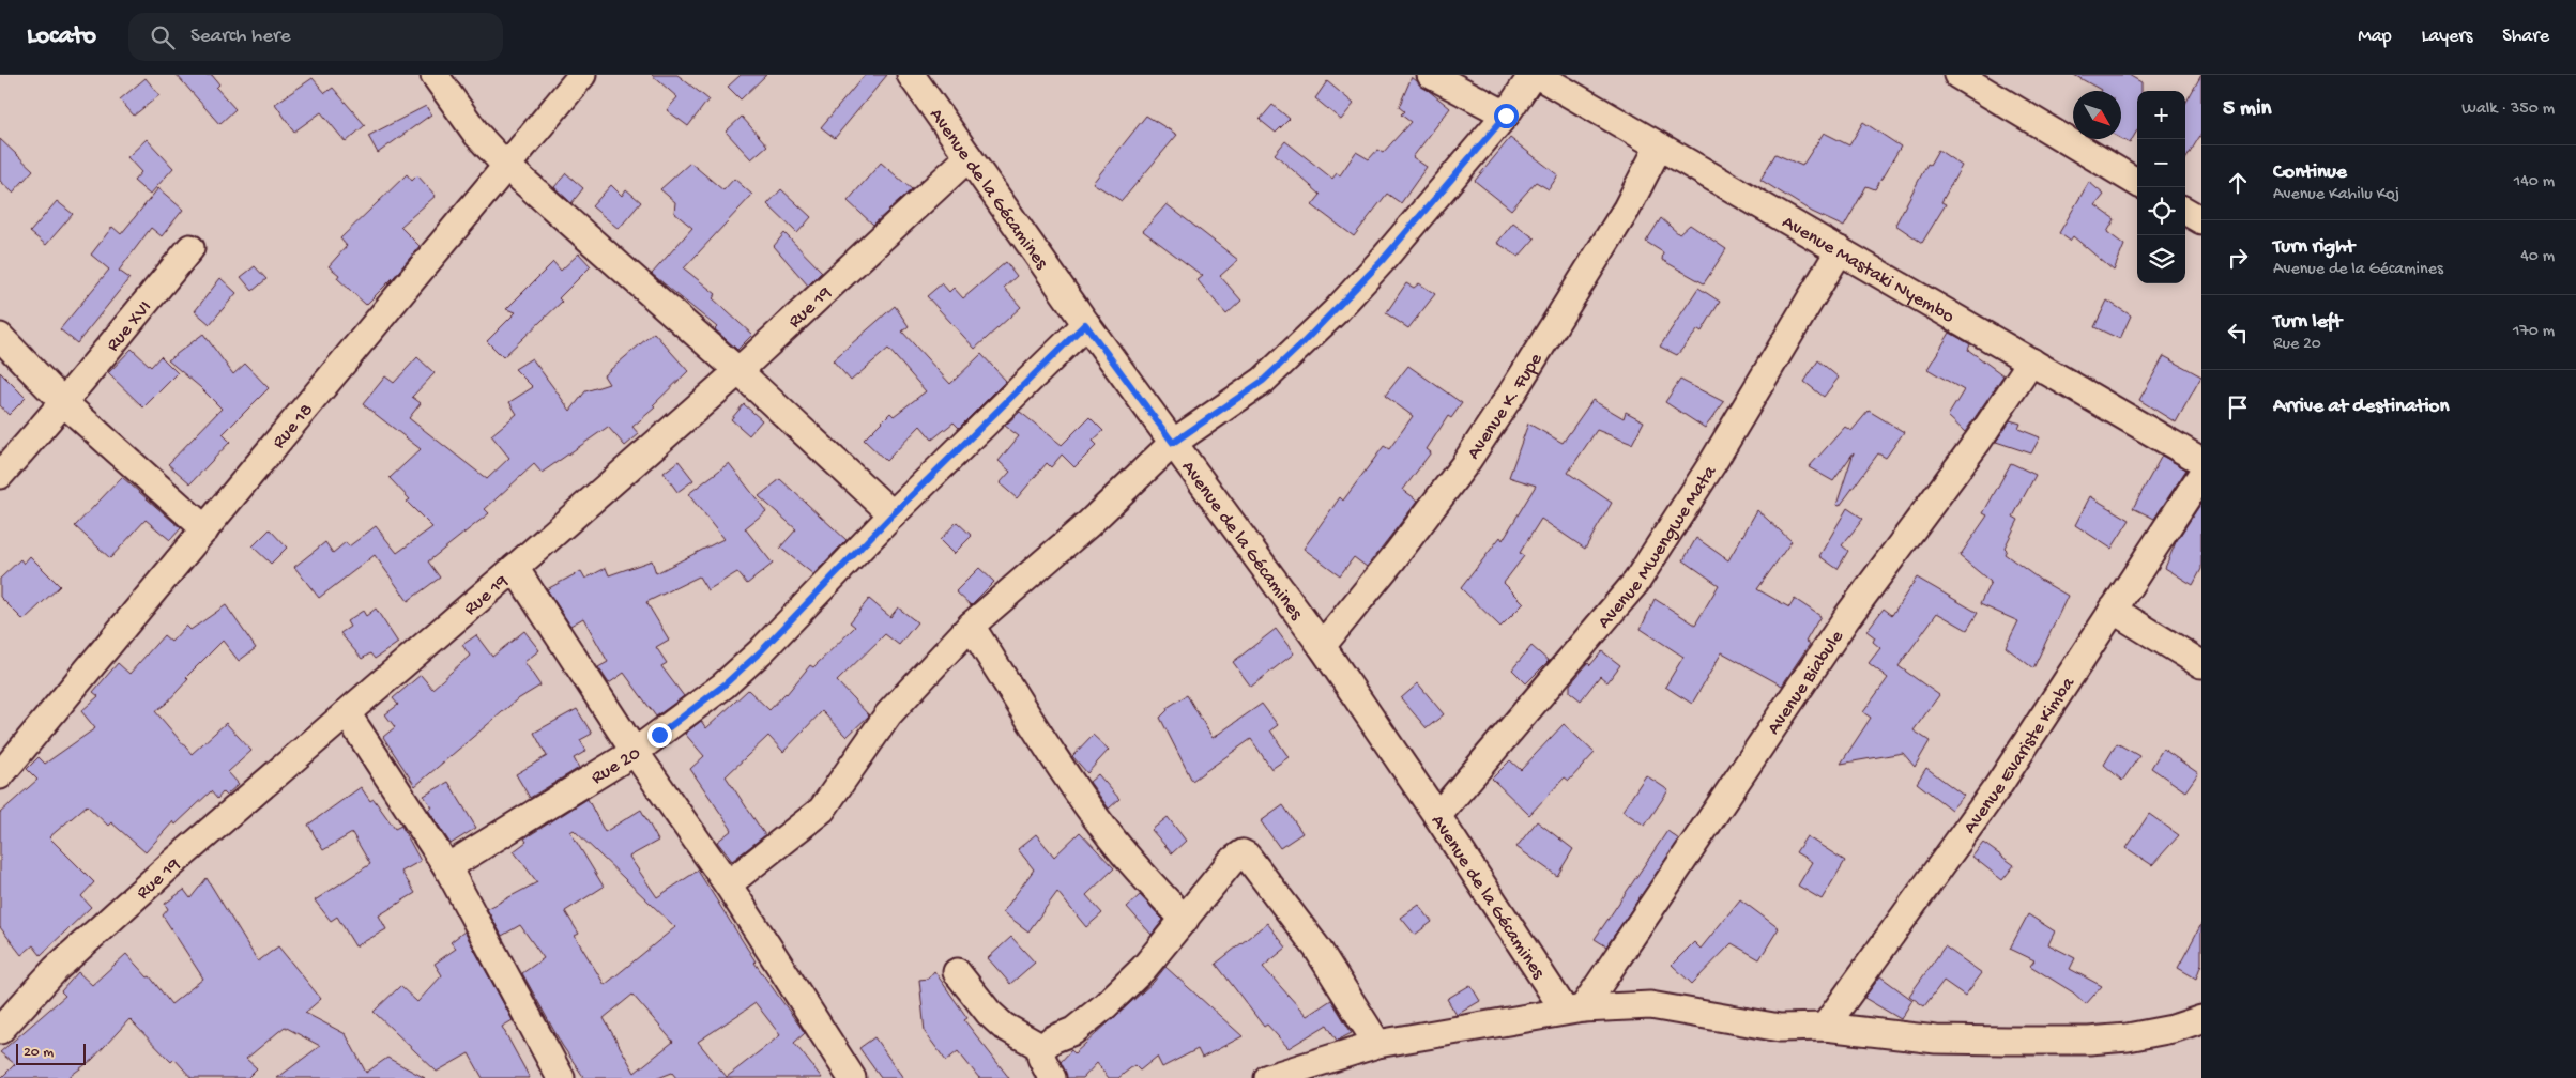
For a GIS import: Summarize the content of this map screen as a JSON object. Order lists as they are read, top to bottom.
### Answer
{
  "streets": {
    "street": [
      "Avenue de la Gécamines",
      "Avenue Mastaki Nyembo",
      "Rue 19",
      "Rue XVI",
      "Avenue K. Fupe",
      "Rue 18",
      "Avenue Mwengwe Mata",
      "Avenue Biabule",
      "Avenue Evariste Kimba",
      "Rue 20"
    ]
  },
  "crossings": [
    ["Avenue de la Gécamines", "Rue 19"],
    ["Avenue de la Gécamines", "Avenue K. Fupe"],
    ["Avenue de la Gécamines", "Avenue Mwengwe Mata"],
    ["Avenue de la Gécamines", "Avenue Biabule"],
    ["Avenue de la Gécamines", "Rue 20"],
    ["Avenue Mastaki Nyembo", "Avenue K. Fupe"],
    ["Avenue Mastaki Nyembo", "Avenue Mwengwe Mata"],
    ["Avenue Mastaki Nyembo", "Avenue Biabule"]
  ],
  "scale_bar": "20 m",
  "north": "bottom right",
  "page": {
    "header": "Locato",
    "search": "Search here",
    "nav": ["Map", "Layers", "Share"],
    "heading": ["5 min", "Walk · 350 m"],
    "map_buttons": ["+", "−"],
    "list": [
      ["Continue", "Avenue Kahilu Koj", "140 m"],
      ["Turn right", "Avenue de la Gécamines", "40 m"],
      ["Turn left", "Rue 20", "170 m"],
      "Arrive at destination"
    ],
    "scale": "20 m"
  }
}
